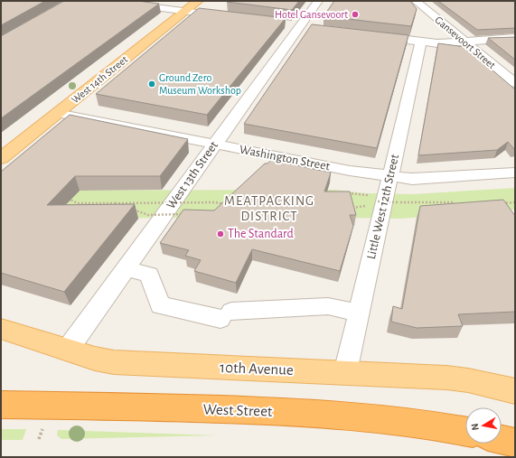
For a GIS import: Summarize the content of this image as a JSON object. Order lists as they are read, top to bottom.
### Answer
{
  "streets": {
    "highway": ["West Street"],
    "main road": ["West 14th Street", "10th Avenue"],
    "street": [
      "Gansevoort Street",
      "Washington Street",
      "West 13th Street",
      "Little West 12th Street"
    ]
  },
  "crossings": [
    ["West 14th Street", "Washington Street"],
    ["Washington Street", "West 13th Street"],
    ["Washington Street", "Little West 12th Street"],
    ["West 13th Street", "10th Avenue"],
    ["Little West 12th Street", "10th Avenue"]
  ],
  "districts": ["MEATPACKING DISTRICT"],
  "places": ["Hotel Gansevoort", "Ground Zero Museum Workshop", "The Standard"],
  "north": "left"
}
